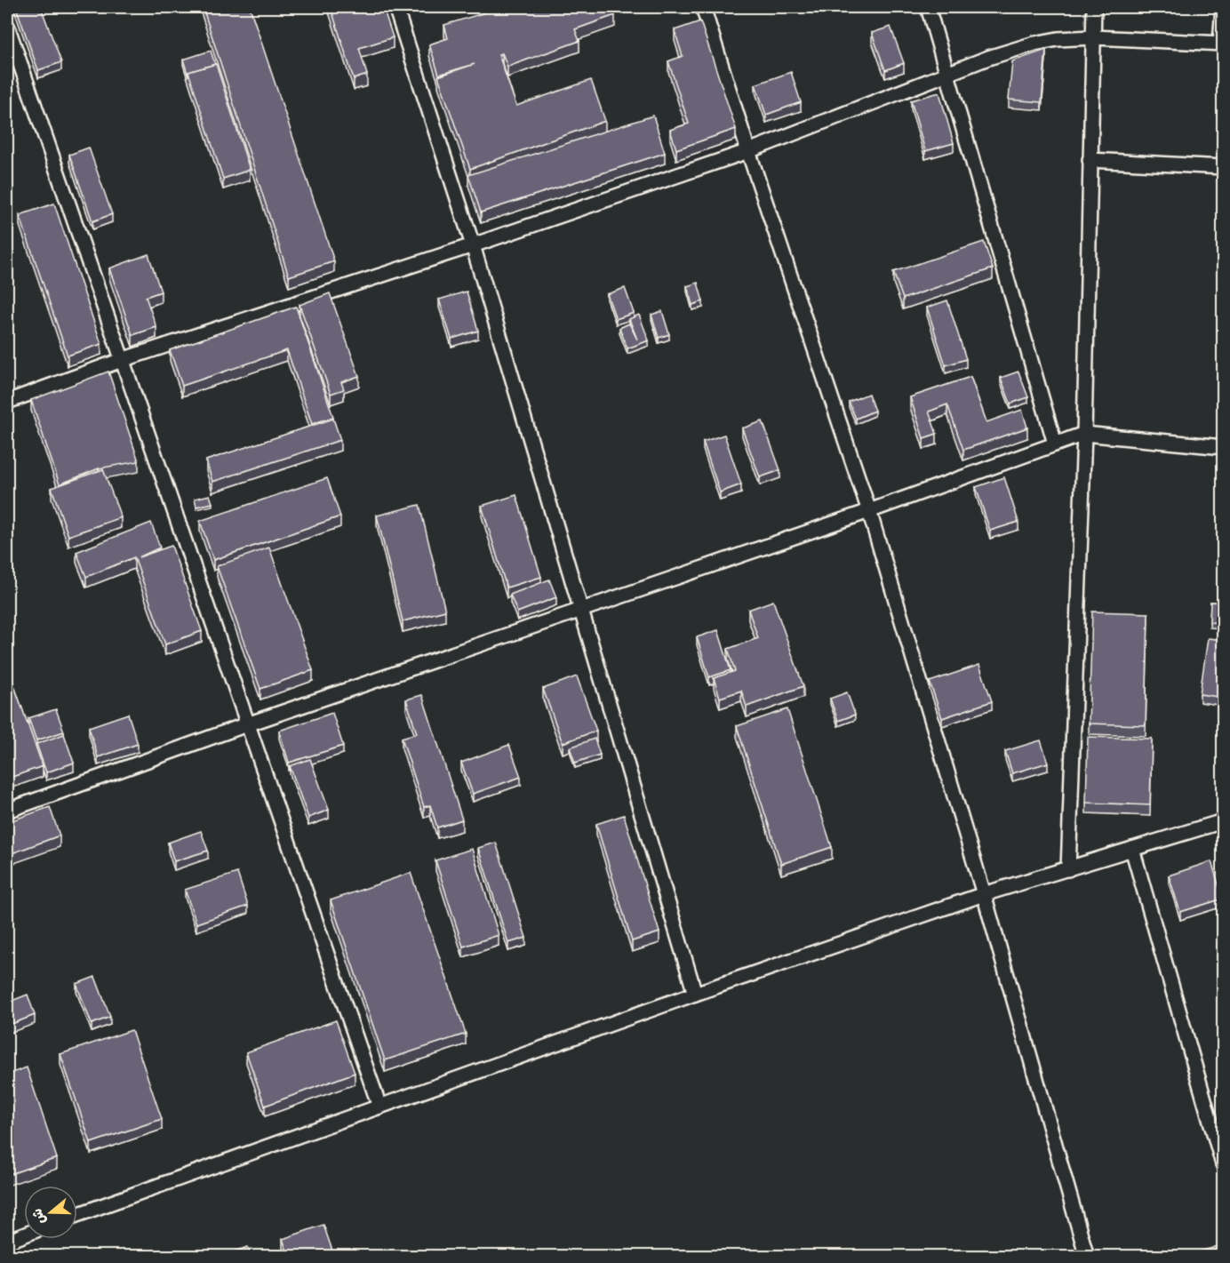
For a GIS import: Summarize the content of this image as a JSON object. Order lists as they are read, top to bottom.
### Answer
{
  "north": "left"
}
